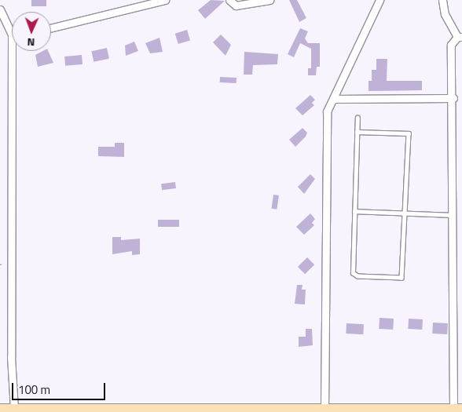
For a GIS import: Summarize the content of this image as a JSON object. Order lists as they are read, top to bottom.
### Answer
{
  "scale_bar": "100 m",
  "north": "bottom"
}
